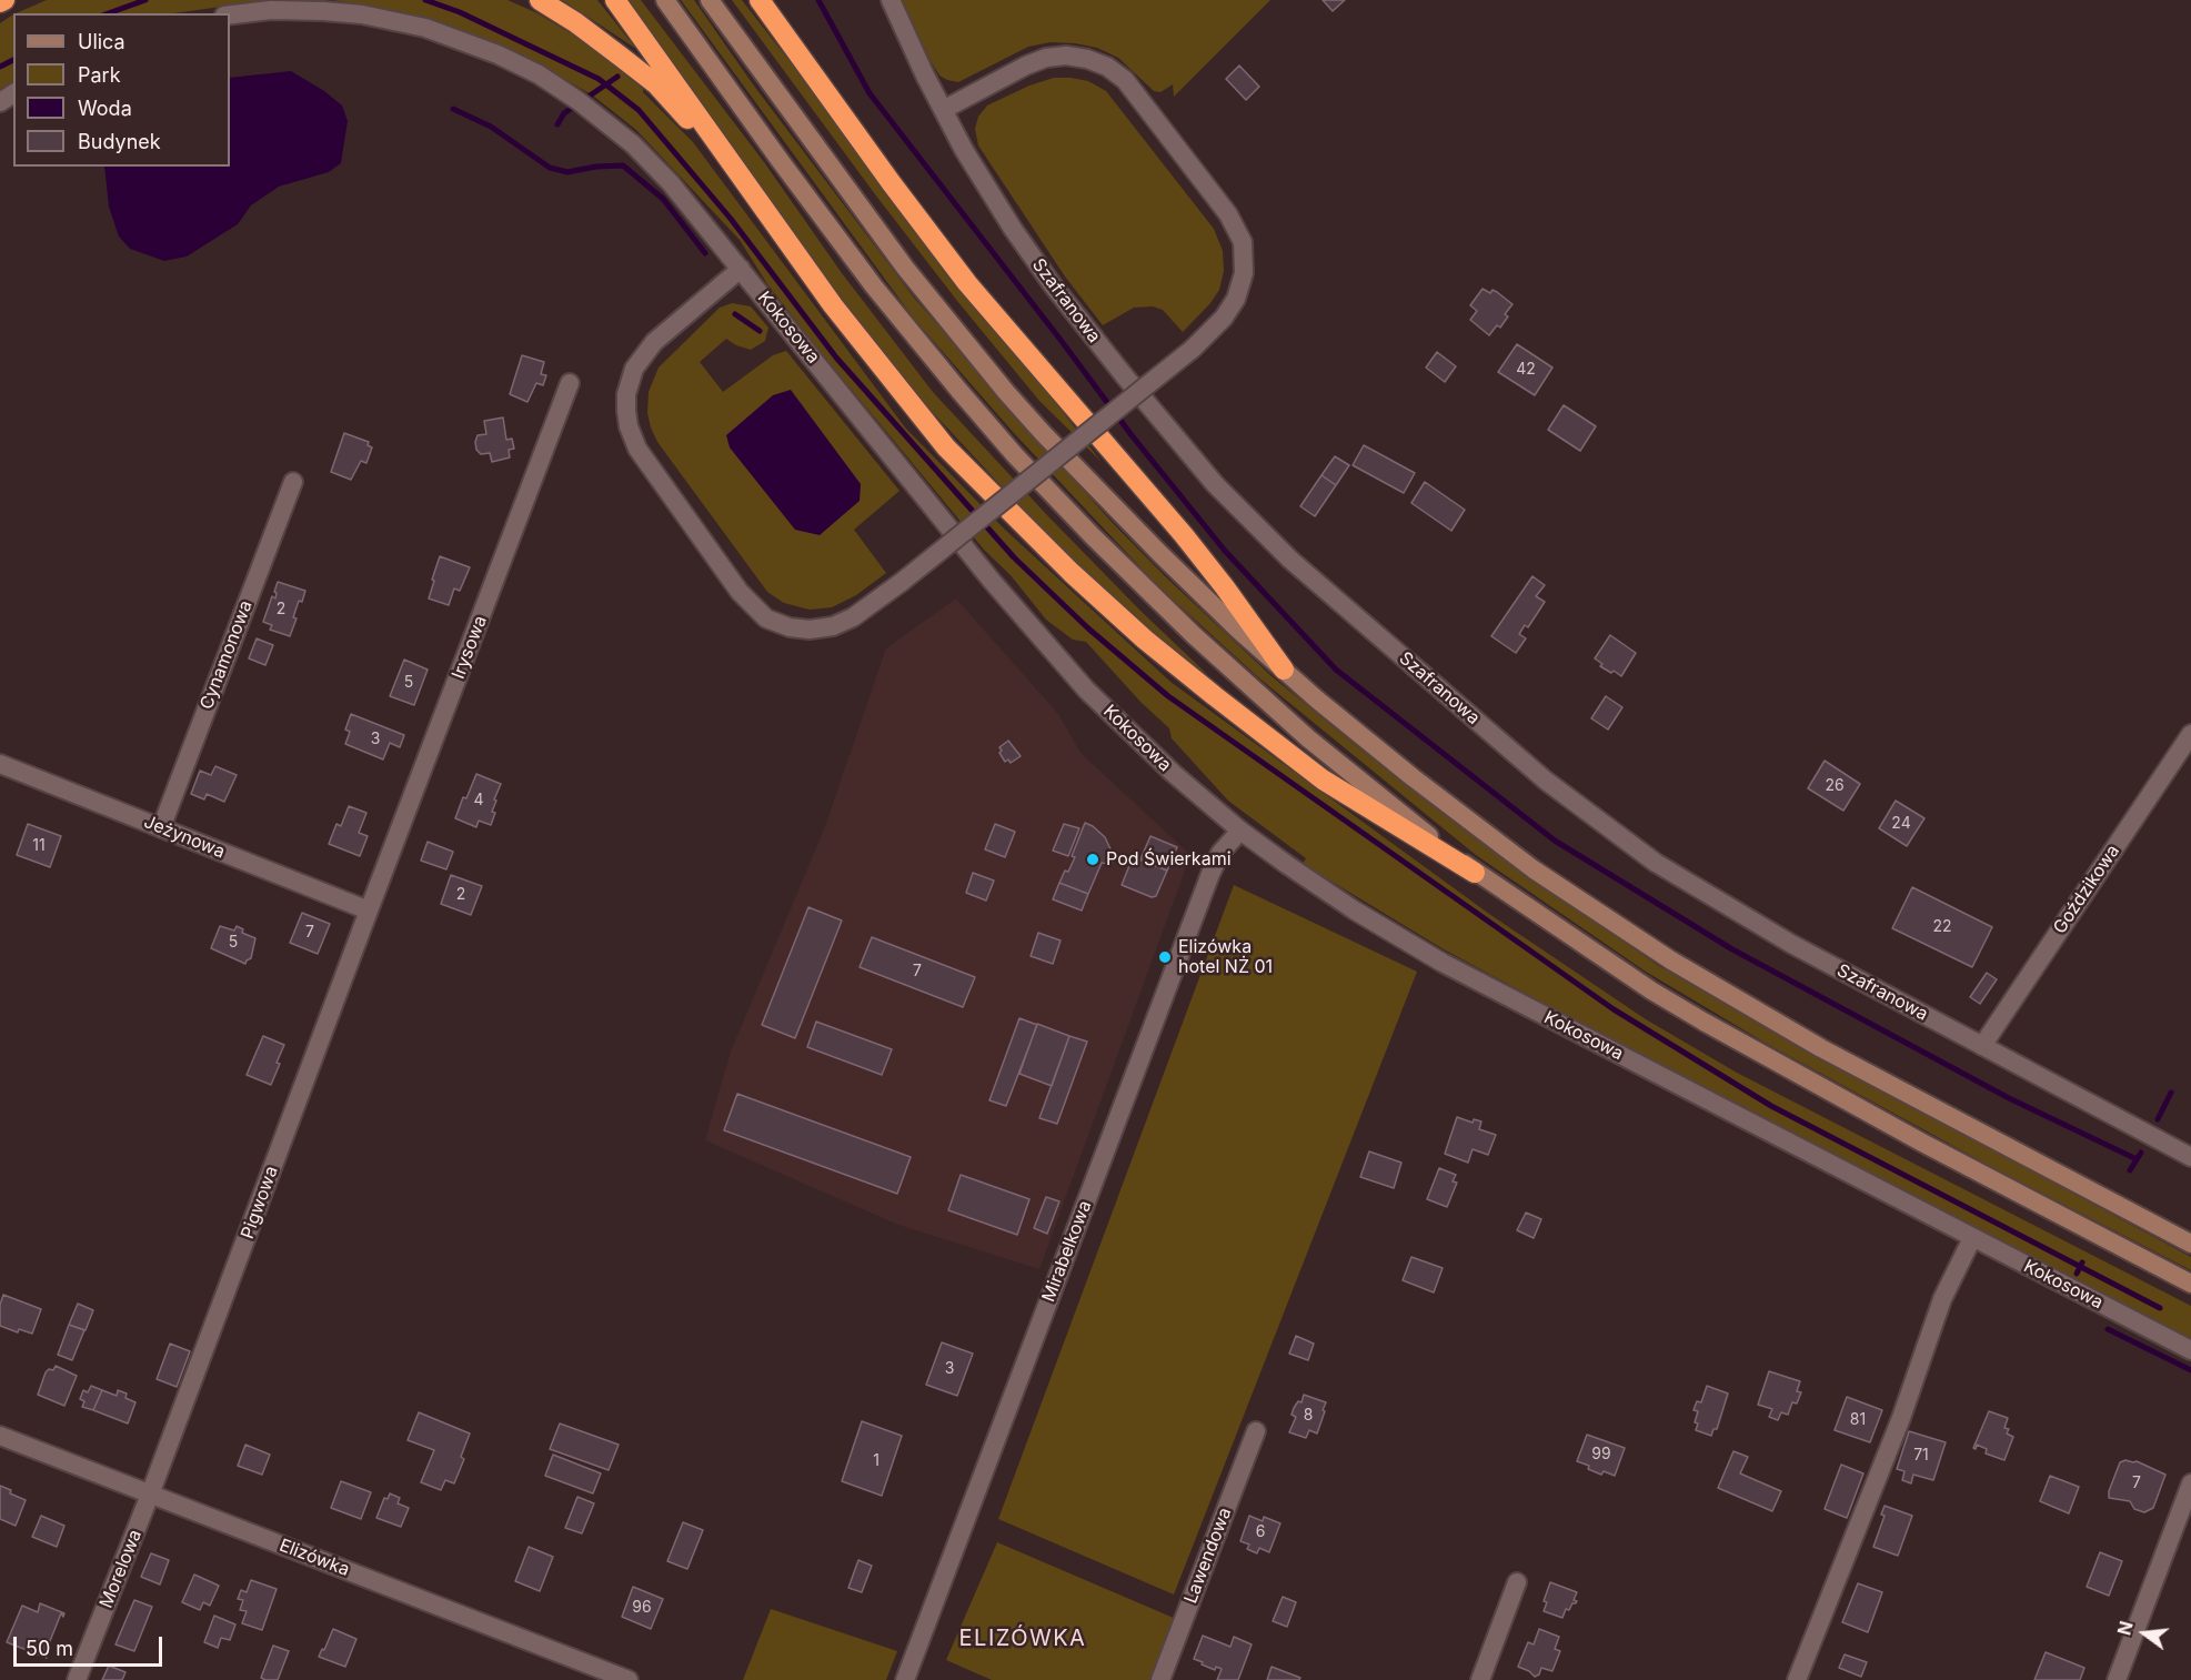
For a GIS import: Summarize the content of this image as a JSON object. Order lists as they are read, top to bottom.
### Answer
{
  "streets": {
    "street": [
      "Szafranowa",
      "Kokosowa",
      "Irysowa",
      "Cynamonowa",
      "Jeżynowa",
      "Goździkowa",
      "Pigwowa",
      "Mirabelkowa",
      "Lawendowa",
      "Elizówka",
      "Morelowa"
    ]
  },
  "crossings": [
    ["Szafranowa", "Goździkowa"],
    ["Kokosowa", "Mirabelkowa"],
    ["Irysowa", "Jeżynowa"],
    ["Irysowa", "Pigwowa"],
    ["Cynamonowa", "Jeżynowa"],
    ["Jeżynowa", "Pigwowa"],
    ["Pigwowa", "Elizówka"],
    ["Pigwowa", "Morelowa"],
    ["Elizówka", "Morelowa"]
  ],
  "districts": ["ELIZÓWKA"],
  "places": ["Pod Świerkami", "Elizówka hotel NŻ 01"],
  "house_numbers": [
    "42",
    "2",
    "5",
    "3",
    "26",
    "4",
    "24",
    "11",
    "2",
    "22",
    "7",
    "5",
    "7",
    "3",
    "8",
    "81",
    "99",
    "71",
    "1",
    "7",
    "6",
    "96"
  ],
  "legend": [
    "Ulica",
    "Park",
    "Woda",
    "Budynek"
  ],
  "scale_bar": "50 m",
  "north": "left"
}
